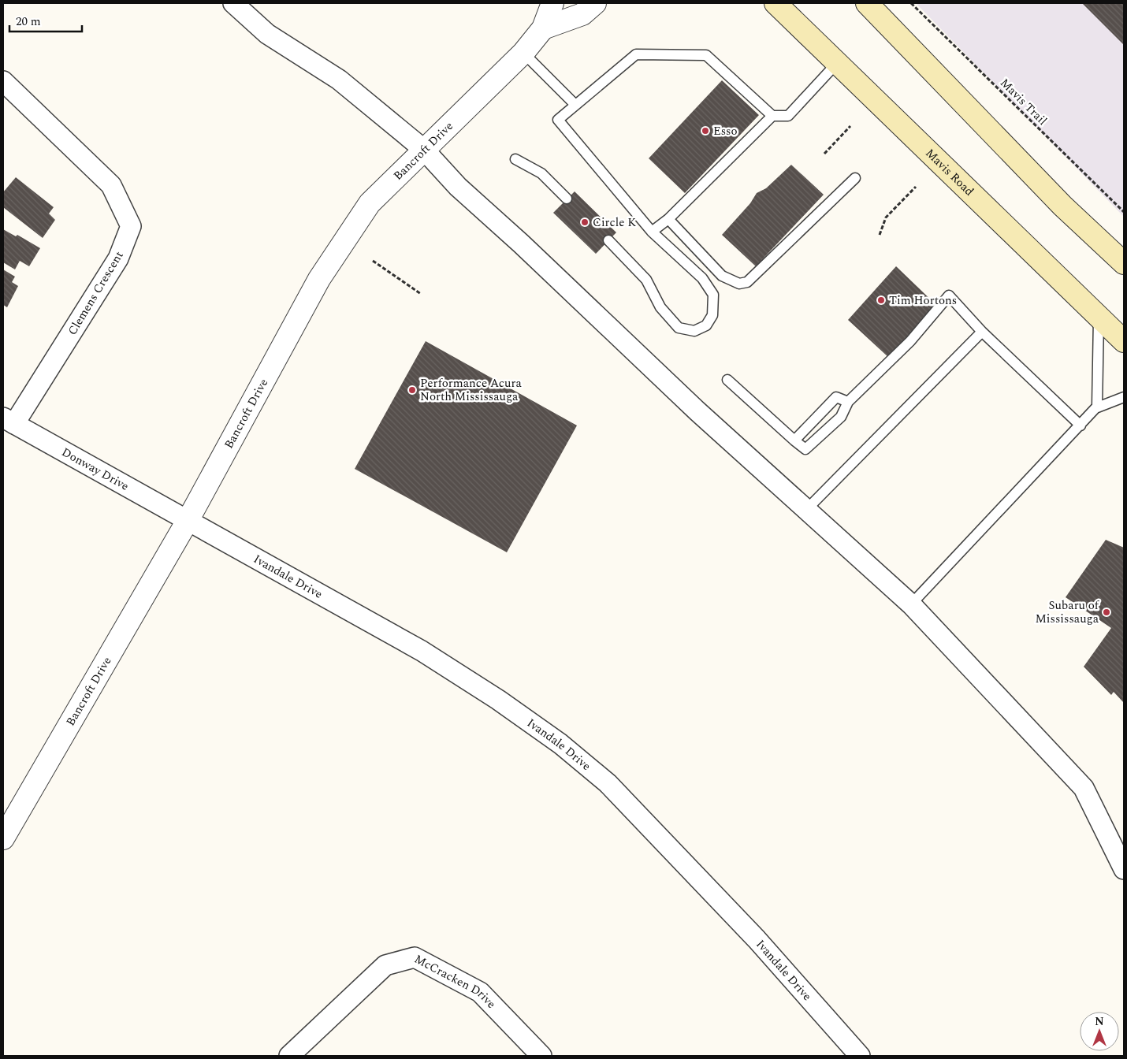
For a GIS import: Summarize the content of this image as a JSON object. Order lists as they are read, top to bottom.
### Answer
{
  "streets": {
    "main road": ["Mavis Road"],
    "street": [
      "Bancroft Drive",
      "Clemens Crescent",
      "Donway Drive",
      "Ivandale Drive",
      "McCracken Drive"
    ],
    "path": ["Mavis Trail"]
  },
  "crossings": [
    ["Bancroft Drive", "Donway Drive"],
    ["Bancroft Drive", "Ivandale Drive"],
    ["Clemens Crescent", "Donway Drive"],
    ["Donway Drive", "Ivandale Drive"]
  ],
  "places": [
    "Esso",
    "Circle K",
    "Tim Hortons",
    "Performance Acura North Mississauga",
    "Subaru of Mississauga"
  ],
  "scale_bar": "20 m",
  "north": "top"
}
